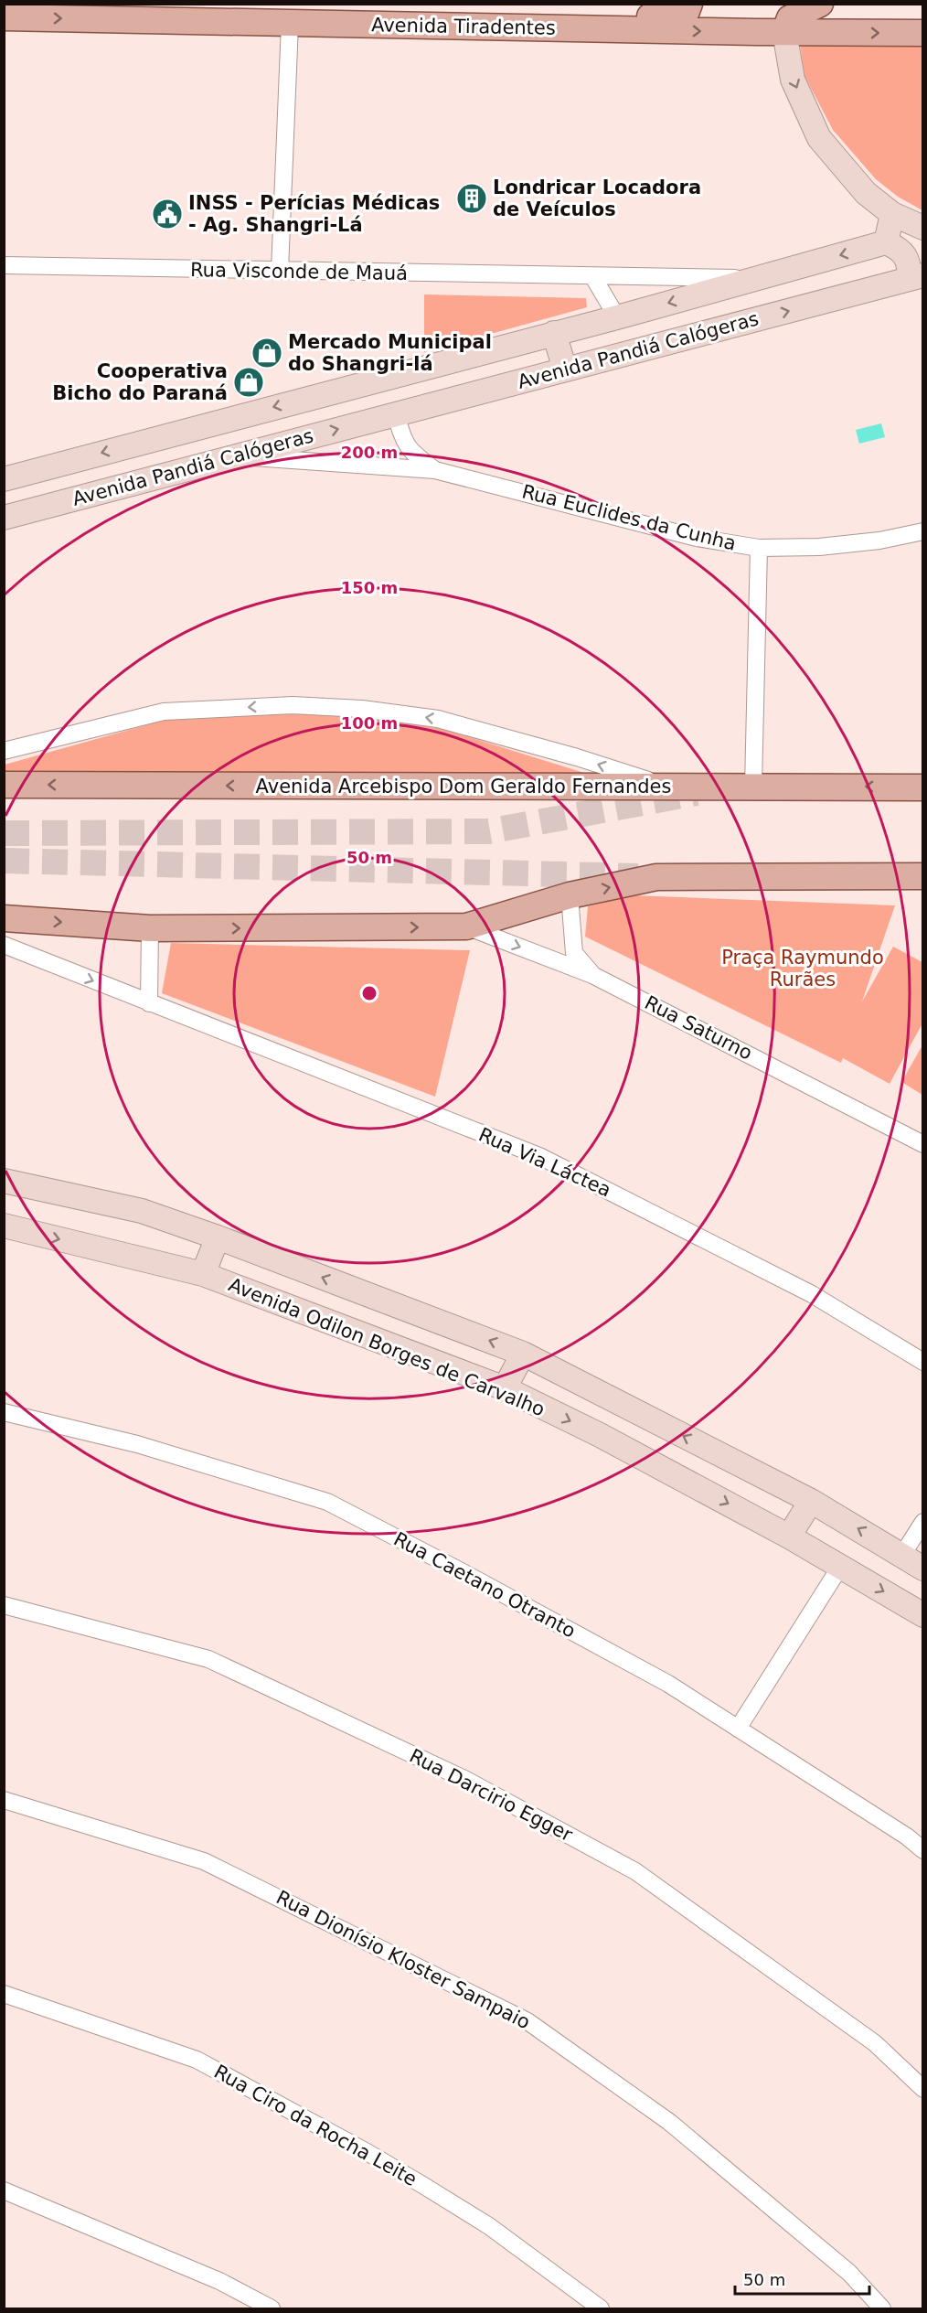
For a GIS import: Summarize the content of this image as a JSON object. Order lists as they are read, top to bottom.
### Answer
{
  "streets": {
    "main road": ["Avenida Tiradentes", "Avenida Arcebispo Dom Geraldo Fernandes"],
    "street": [
      "Rua Visconde de Mauá",
      "Avenida Pandiá Calógeras",
      "Rua Euclides da Cunha",
      "Rua Saturno",
      "Rua Via Láctea",
      "Avenida Odilon Borges de Carvalho",
      "Rua Caetano Otranto",
      "Rua Darcirio Egger",
      "Rua Dionísio Kloster Sampaio",
      "Rua Ciro da Rocha Leite"
    ]
  },
  "crossings": [
    ["Rua Visconde de Mauá", "Avenida Pandiá Calógeras"],
    ["Avenida Pandiá Calógeras", "Rua Euclides da Cunha"]
  ],
  "parks": ["Praça Raymundo Rurães"],
  "places": {
    "building": ["Londricar Locadora de Veículos"],
    "public building": ["INSS - Perícias Médicas - Ag. Shangri-Lá"],
    "shop": ["Mercado Municipal do Shangri-lá", "Cooperativa Bicho do Paraná"]
  },
  "scale_bar": "50 m",
  "rings": [
    "200 m",
    "150 m",
    "100 m",
    "50 m"
  ]
}
